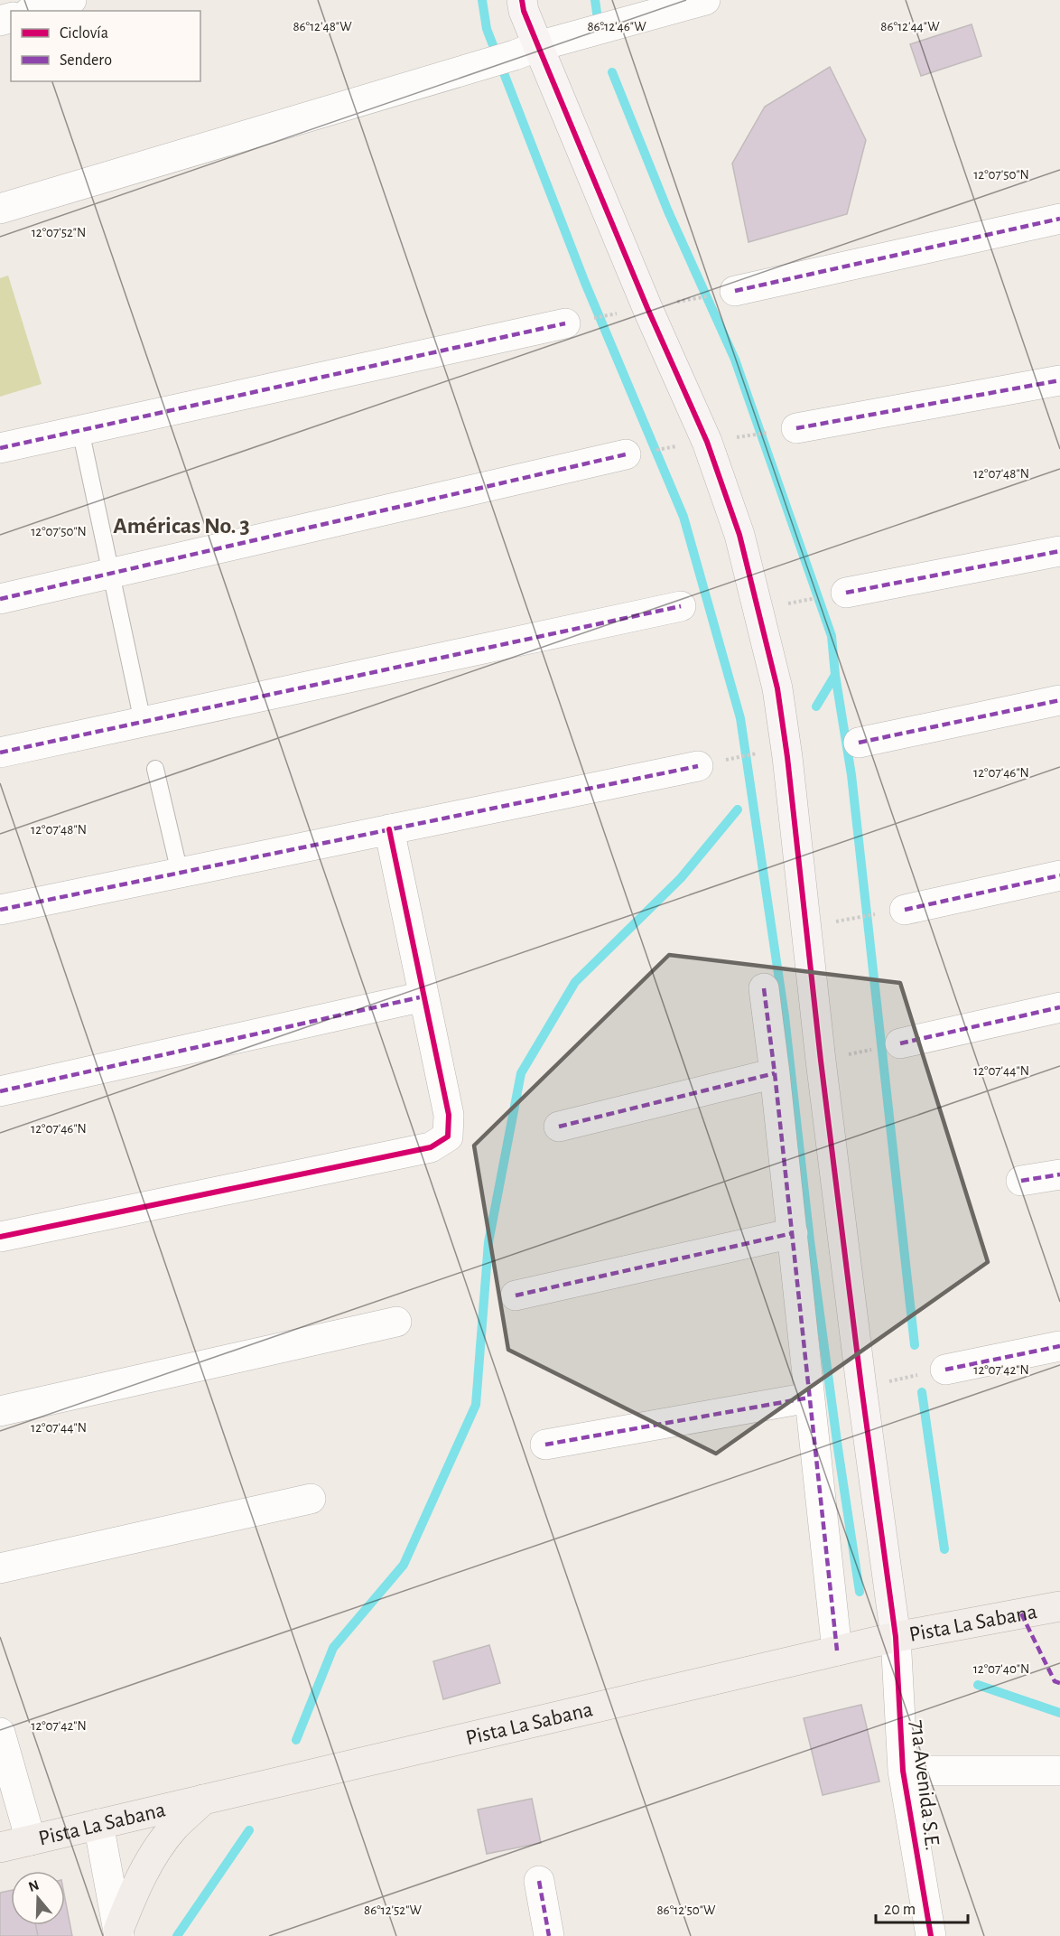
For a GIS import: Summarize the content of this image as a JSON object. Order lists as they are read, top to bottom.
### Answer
{
  "streets": {
    "main road": ["Pista La Sabana"],
    "street": ["71a Avenida S.E."]
  },
  "crossings": [
    ["Pista La Sabana", "71a Avenida S.E."]
  ],
  "districts": ["Américas No. 3"],
  "legend": ["Ciclovía", "Sendero"],
  "scale_bar": "20 m",
  "north": "top",
  "coordinates": [
    "86°12'46\"W",
    "86°12'48\"W",
    "86°12'44\"W",
    "12°07'50\"N",
    "12°07'52\"N",
    "12°07'48\"N",
    "12°07'46\"N",
    "12°07'44\"N",
    "12°07'42\"N",
    "12°07'40\"N",
    "86°12'52\"W",
    "86°12'50\"W"
  ]
}
